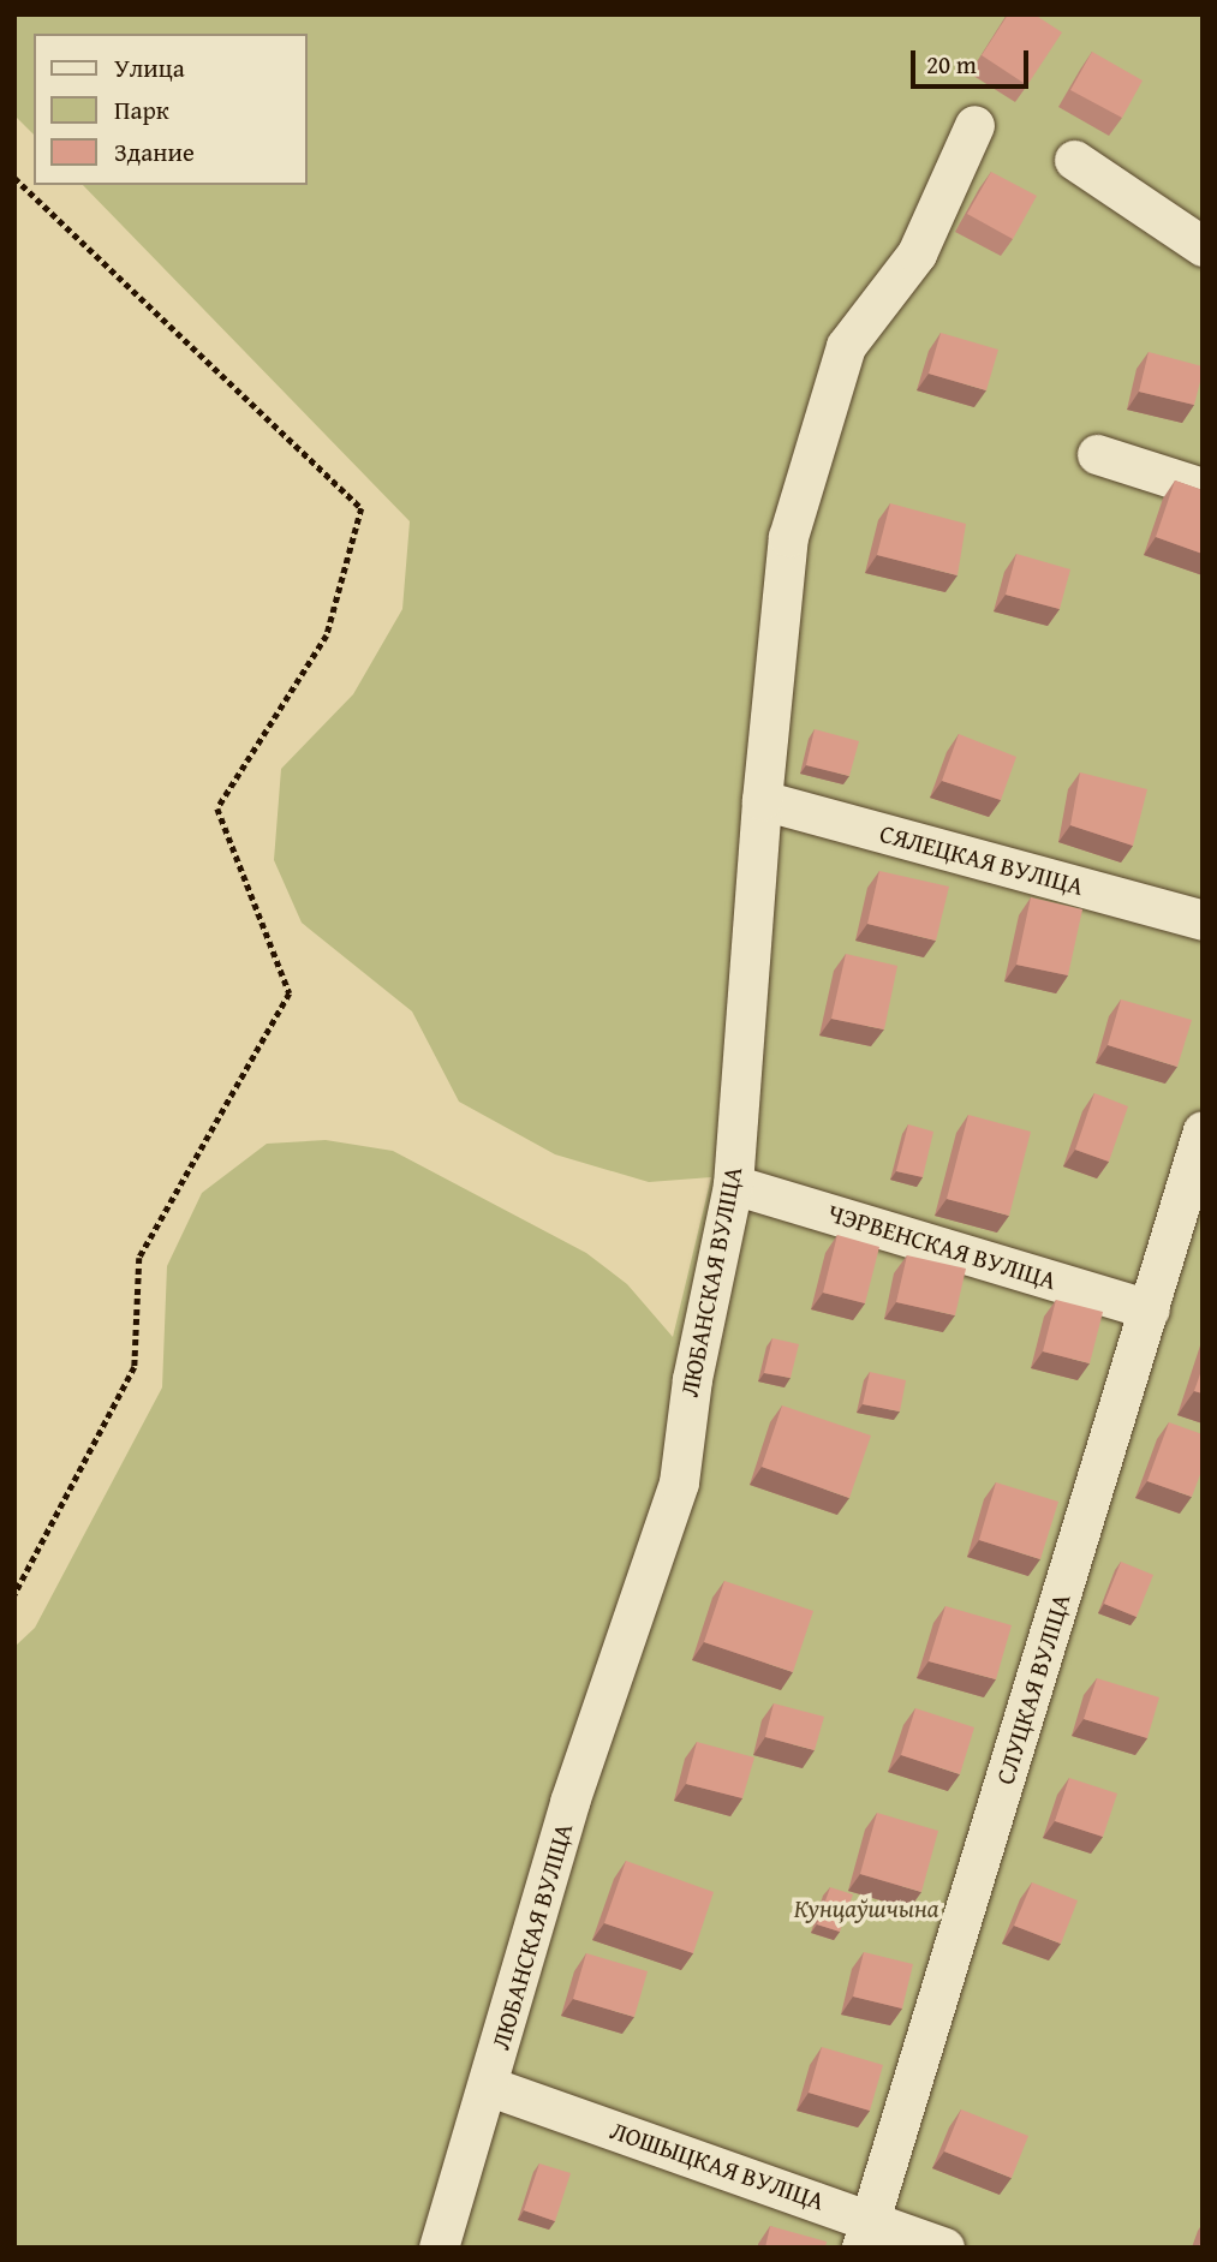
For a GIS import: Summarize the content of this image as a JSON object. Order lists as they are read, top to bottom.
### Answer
{
  "streets": {
    "street": [
      "СЯЛЕЦКАЯ ВУЛІЦА",
      "ЧЭРВЕНСКАЯ ВУЛІЦА",
      "ЛЮБАНСКАЯ ВУЛІЦА",
      "СЛУЦКАЯ ВУЛІЦА",
      "ЛОШЫЦКАЯ ВУЛІЦА"
    ]
  },
  "crossings": [
    ["СЯЛЕЦКАЯ ВУЛІЦА", "ЛЮБАНСКАЯ ВУЛІЦА"],
    ["ЧЭРВЕНСКАЯ ВУЛІЦА", "ЛЮБАНСКАЯ ВУЛІЦА"],
    ["ЧЭРВЕНСКАЯ ВУЛІЦА", "СЛУЦКАЯ ВУЛІЦА"],
    ["ЛЮБАНСКАЯ ВУЛІЦА", "ЛОШЫЦКАЯ ВУЛІЦА"],
    ["СЛУЦКАЯ ВУЛІЦА", "ЛОШЫЦКАЯ ВУЛІЦА"]
  ],
  "parks": ["Кунцаўшчына"],
  "legend": ["Улица", "Парк", "Здание"],
  "scale_bar": "20 m"
}
